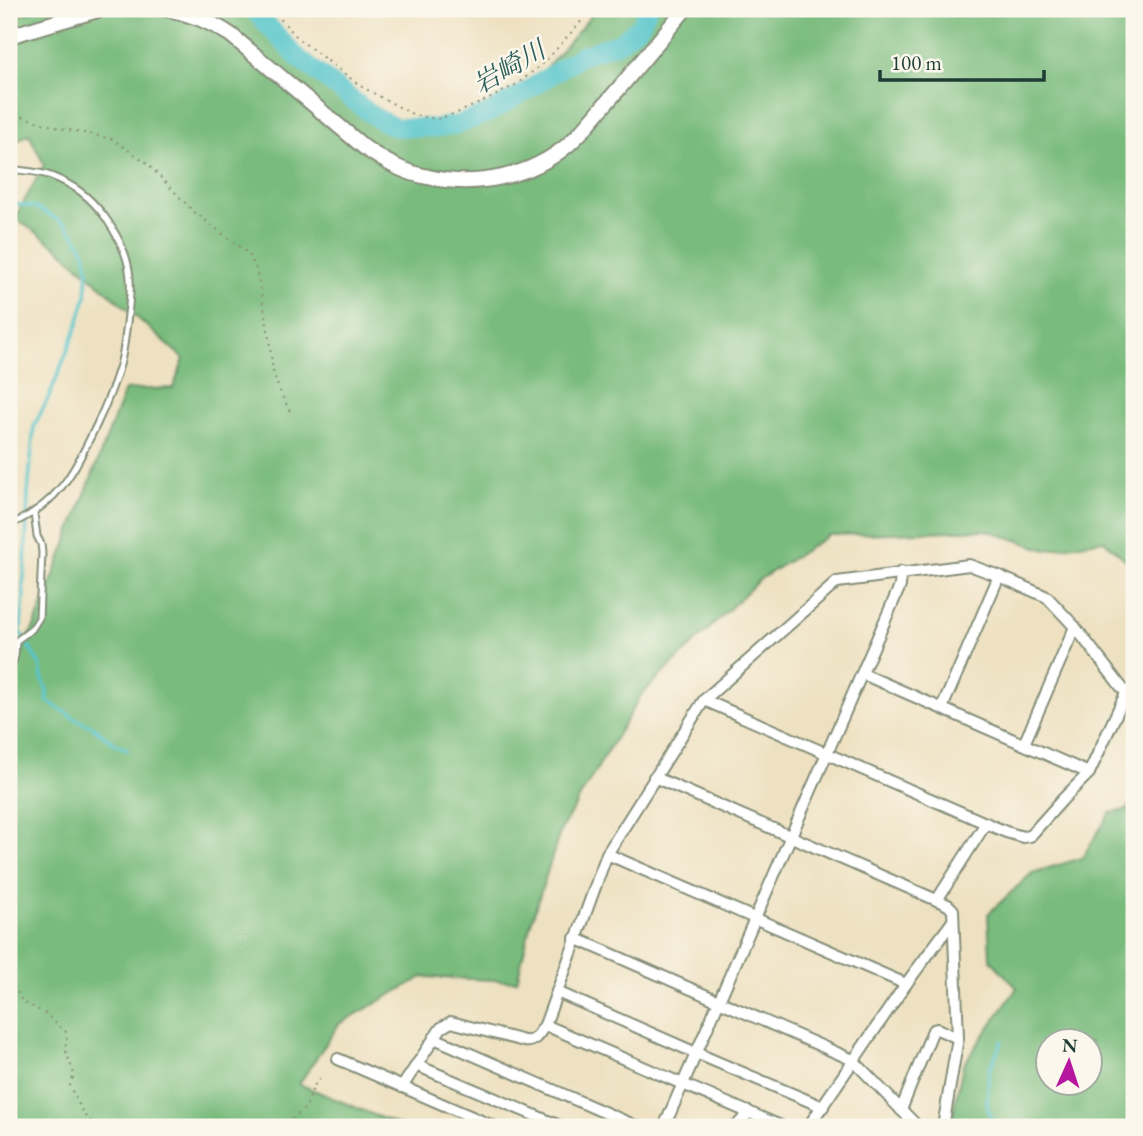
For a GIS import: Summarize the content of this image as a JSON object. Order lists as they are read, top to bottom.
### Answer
{
  "water": ["岩崎川"],
  "scale_bar": "100 m",
  "north": "top"
}
